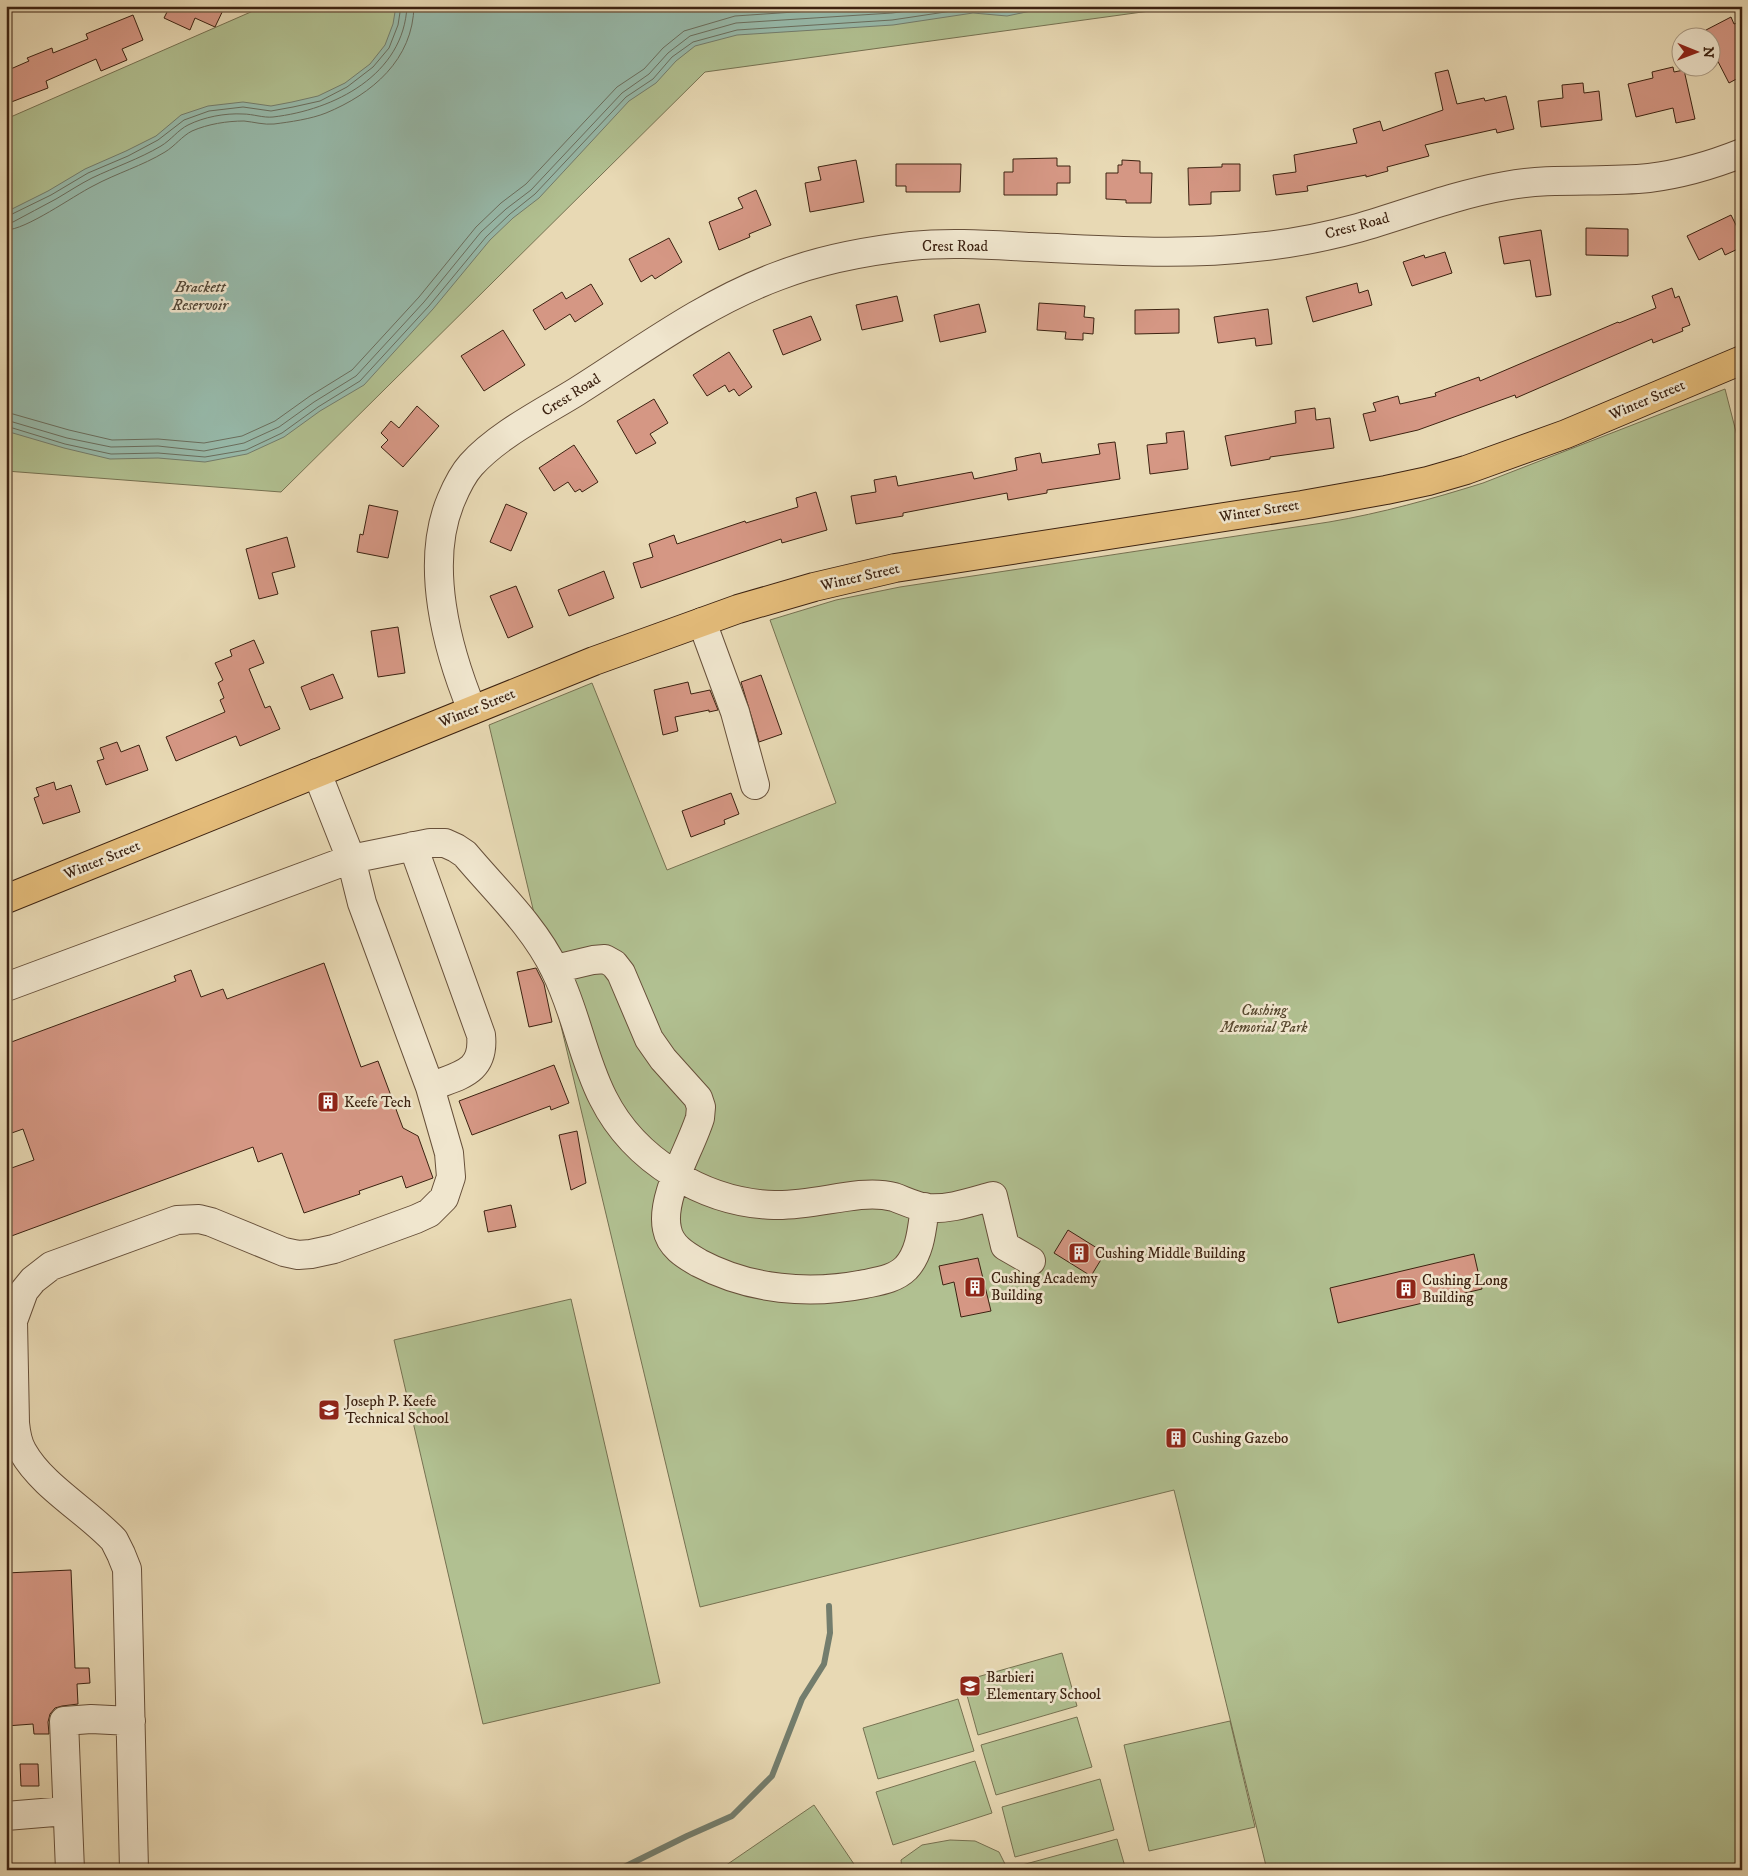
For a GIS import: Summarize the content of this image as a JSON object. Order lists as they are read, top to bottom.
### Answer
{
  "streets": {
    "main road": ["Winter Street"],
    "street": ["Crest Road"]
  },
  "crossings": [
    ["Crest Road", "Winter Street"]
  ],
  "water": ["Brackett Reservoir"],
  "parks": ["Cushing Memorial Park"],
  "places": {
    "building": [
      "Keefe Tech",
      "Cushing Middle Building",
      "Cushing Academy Building",
      "Cushing Long Building",
      "Cushing Gazebo"
    ],
    "school or university": ["Joseph P. Keefe Technical School", "Barbieri Elementary School"]
  },
  "north": "right"
}
